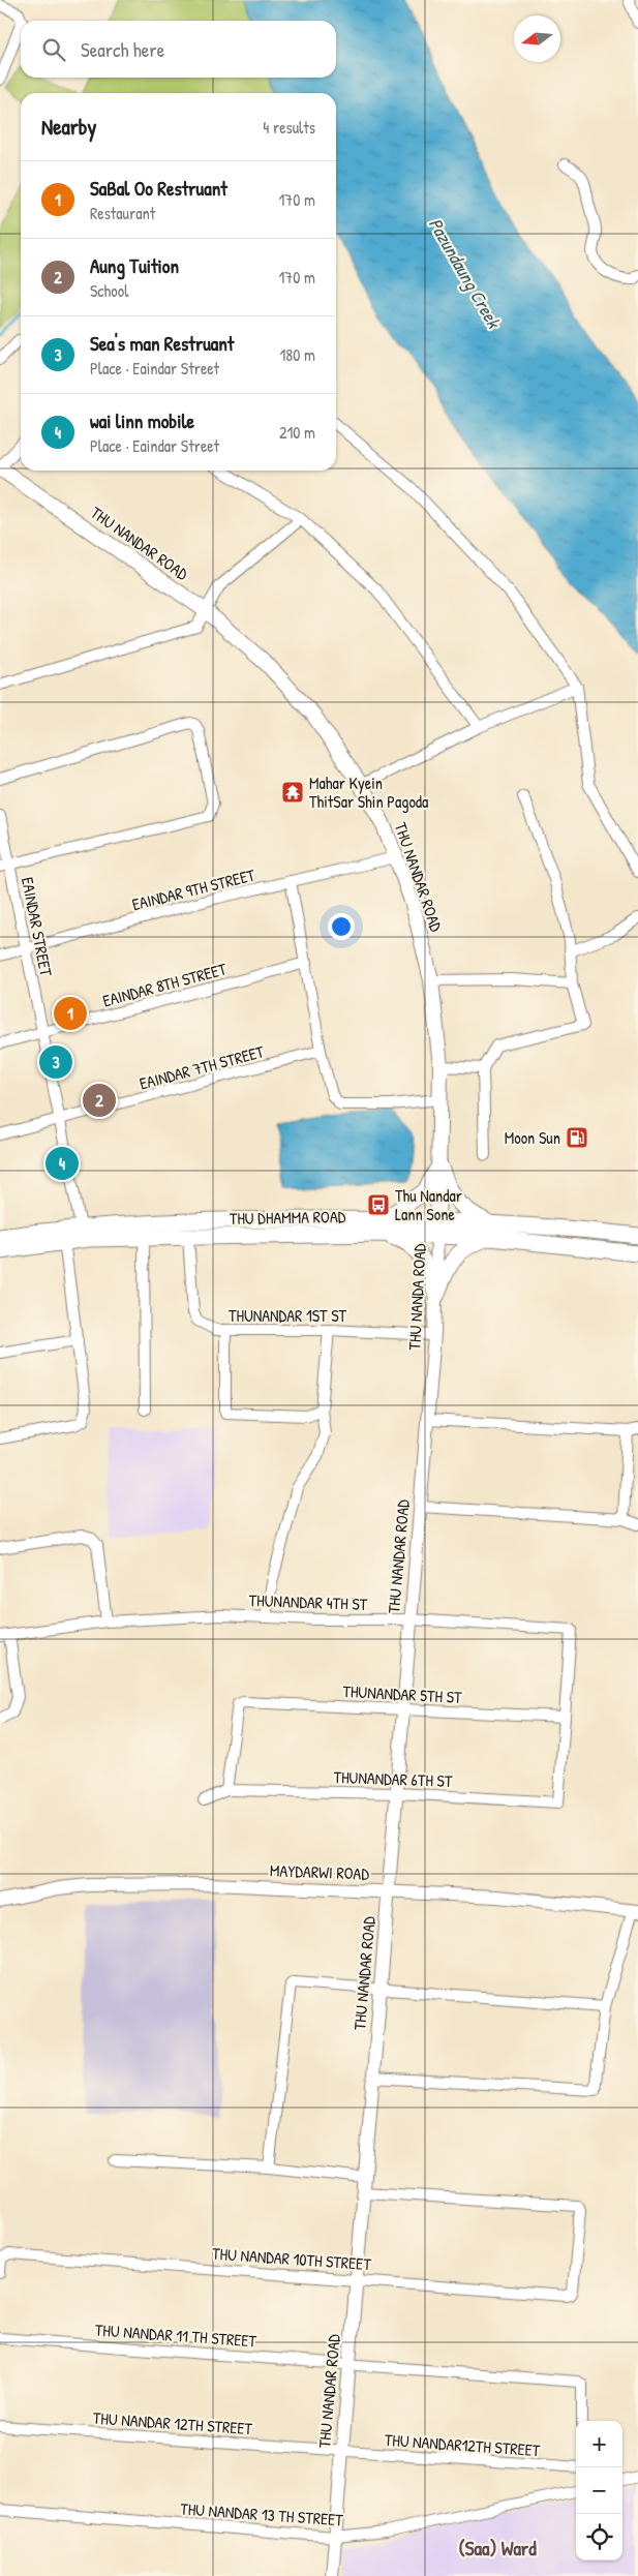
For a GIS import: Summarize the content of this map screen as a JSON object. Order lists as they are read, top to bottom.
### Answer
{
  "streets": {
    "main road": ["THU NANDAR ROAD", "THU DHAMMA ROAD"],
    "street": [
      "EAINDAR 9TH STREET",
      "EAINDAR STREET",
      "EAINDAR 8TH STREET",
      "EAINDAR 7TH STREET",
      "THU NANDA ROAD",
      "THUNANDAR 1ST ST",
      "THUNANDAR 4TH ST",
      "THUNANDAR 5TH ST",
      "THUNANDAR 6TH ST",
      "MAYDARWI ROAD",
      "THU NANDAR 10TH STREET",
      "THU NANDAR 11 TH STREET",
      "THU NANDAR 12TH STREET",
      "THU NANDAR12TH STREET",
      "THU NANDAR 13 TH STREET"
    ]
  },
  "crossings": [
    ["THU NANDAR ROAD", "EAINDAR 9TH STREET"],
    ["THU NANDAR ROAD", "THU DHAMMA ROAD"],
    ["THU NANDAR ROAD", "THU NANDA ROAD"],
    ["THU NANDAR ROAD", "THUNANDAR 4TH ST"],
    ["THU NANDAR ROAD", "THUNANDAR 5TH ST"],
    ["THU NANDAR ROAD", "THUNANDAR 6TH ST"],
    ["THU NANDAR ROAD", "MAYDARWI ROAD"],
    ["THU NANDAR ROAD", "THU NANDAR 10TH STREET"],
    ["THU NANDAR ROAD", "THU NANDAR 11 TH STREET"],
    ["THU NANDAR ROAD", "THU NANDAR 12TH STREET"],
    ["THU NANDAR ROAD", "THU NANDAR12TH STREET"],
    ["THU NANDAR ROAD", "THU NANDAR 13 TH STREET"],
    ["EAINDAR 9TH STREET", "EAINDAR STREET"],
    ["EAINDAR STREET", "EAINDAR 8TH STREET"],
    ["EAINDAR STREET", "EAINDAR 7TH STREET"],
    ["EAINDAR STREET", "THU DHAMMA ROAD"],
    ["THU DHAMMA ROAD", "THU NANDA ROAD"],
    ["THU DHAMMA ROAD", "THUNANDAR 1ST ST"],
    ["THU NANDA ROAD", "THUNANDAR 1ST ST"],
    ["THUNANDAR 4TH ST", "THUNANDAR 5TH ST"],
    ["THUNANDAR 4TH ST", "THUNANDAR 6TH ST"],
    ["THUNANDAR 5TH ST", "THUNANDAR 6TH ST"],
    ["THU NANDAR 12TH STREET", "THU NANDAR12TH STREET"]
  ],
  "districts": ["(Saa) Ward"],
  "water": ["Pazundaung Creek"],
  "places": {
    "temple": ["Mahar Kyein ThitSar Shin Pagoda"],
    "fuel station": ["Moon Sun"],
    "bus stop": ["Thu Nandar Lann Sone"]
  },
  "north": "left",
  "page": {
    "search": "Search here",
    "heading": ["Nearby", "4 results"],
    "list": [
      {
        "mark": "1",
        "name": "SaBal Oo Restruant",
        "note": "Restaurant",
        "value": "170 m"
      },
      {
        "mark": "2",
        "name": "Aung Tuition",
        "note": "School",
        "value": "170 m"
      },
      {
        "mark": "3",
        "name": "Sea's man Restruant",
        "note": "Place · Eaindar Street",
        "value": "180 m"
      },
      {
        "mark": "4",
        "name": "wai linn mobile",
        "note": "Place · Eaindar Street",
        "value": "210 m"
      }
    ],
    "pins": [
      "1",
      "3",
      "2",
      "4"
    ],
    "map_buttons": ["+", "−"]
  }
}
